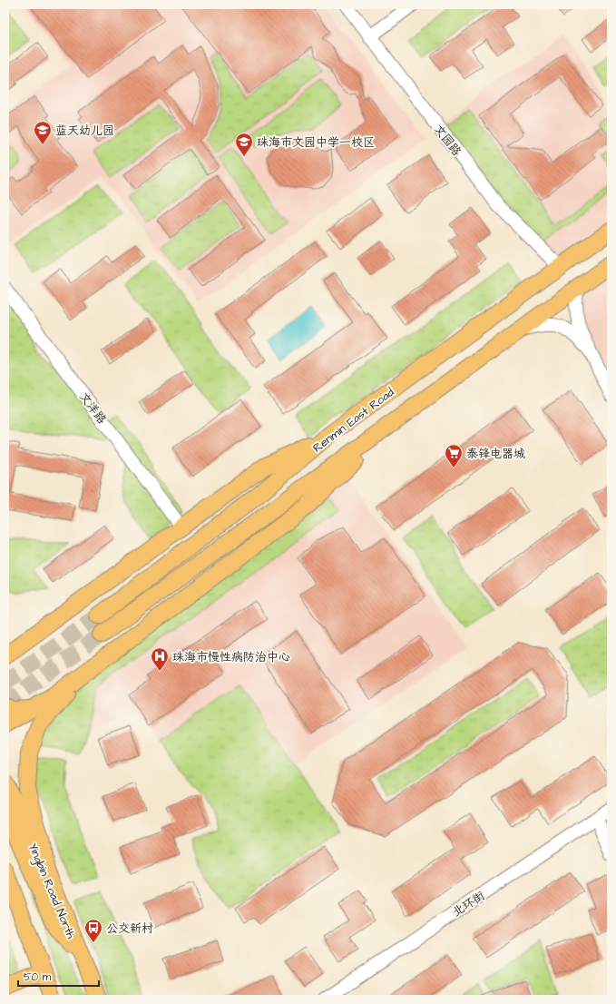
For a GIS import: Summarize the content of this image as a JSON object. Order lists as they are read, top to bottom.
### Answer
{
  "streets": {
    "main road": ["Renmin East Road", "Yingbin Road North"],
    "street": ["文园路", "文洋路", "北环街"]
  },
  "crossings": [
    ["文园路", "Renmin East Road"]
  ],
  "places": {
    "school or university": ["蓝天幼儿园", "珠海市文园中学一校区"],
    "supermarket": ["泰锋电器城"],
    "hospital": ["珠海市慢性病防治中心"],
    "bus stop": ["公交新村"]
  },
  "scale_bar": "50 m"
}
